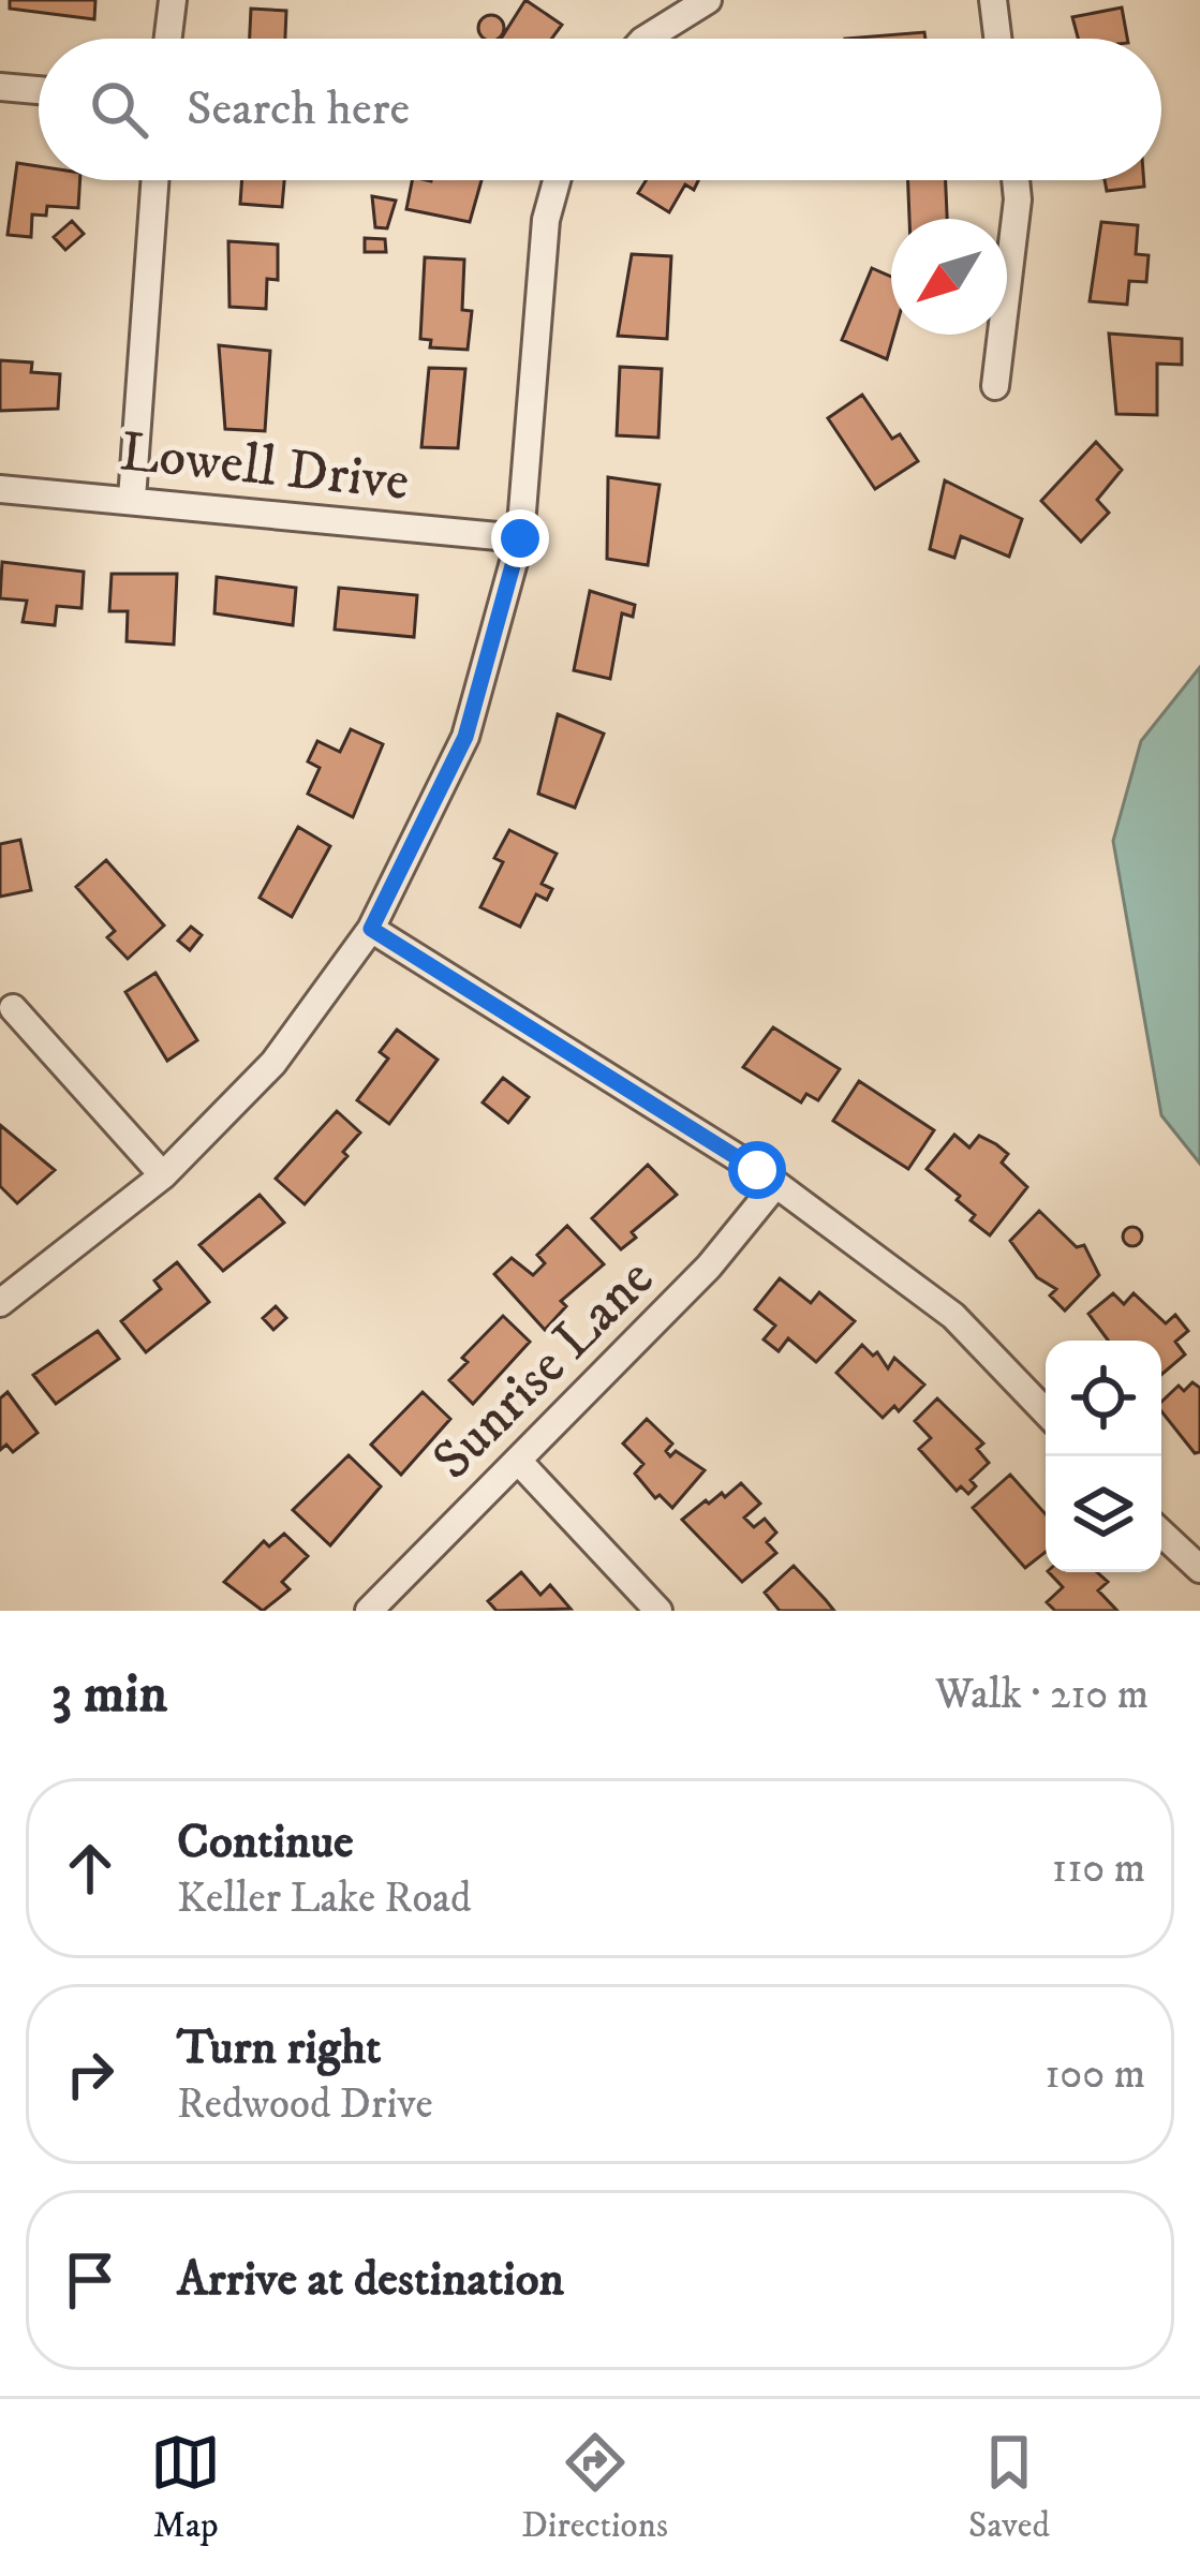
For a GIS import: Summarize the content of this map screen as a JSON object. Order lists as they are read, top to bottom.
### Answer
{
  "streets": {
    "street": ["Lowell Drive", "Sunrise Lane"]
  },
  "north": "bottom left",
  "page": {
    "search": "Search here",
    "heading": ["3 min", "Walk · 210 m"],
    "list": [
      ["Continue", "Keller Lake Road", "110 m"],
      ["Turn right", "Redwood Drive", "100 m"],
      "Arrive at destination"
    ],
    "nav": ["Map", "Directions", "Saved"]
  }
}
